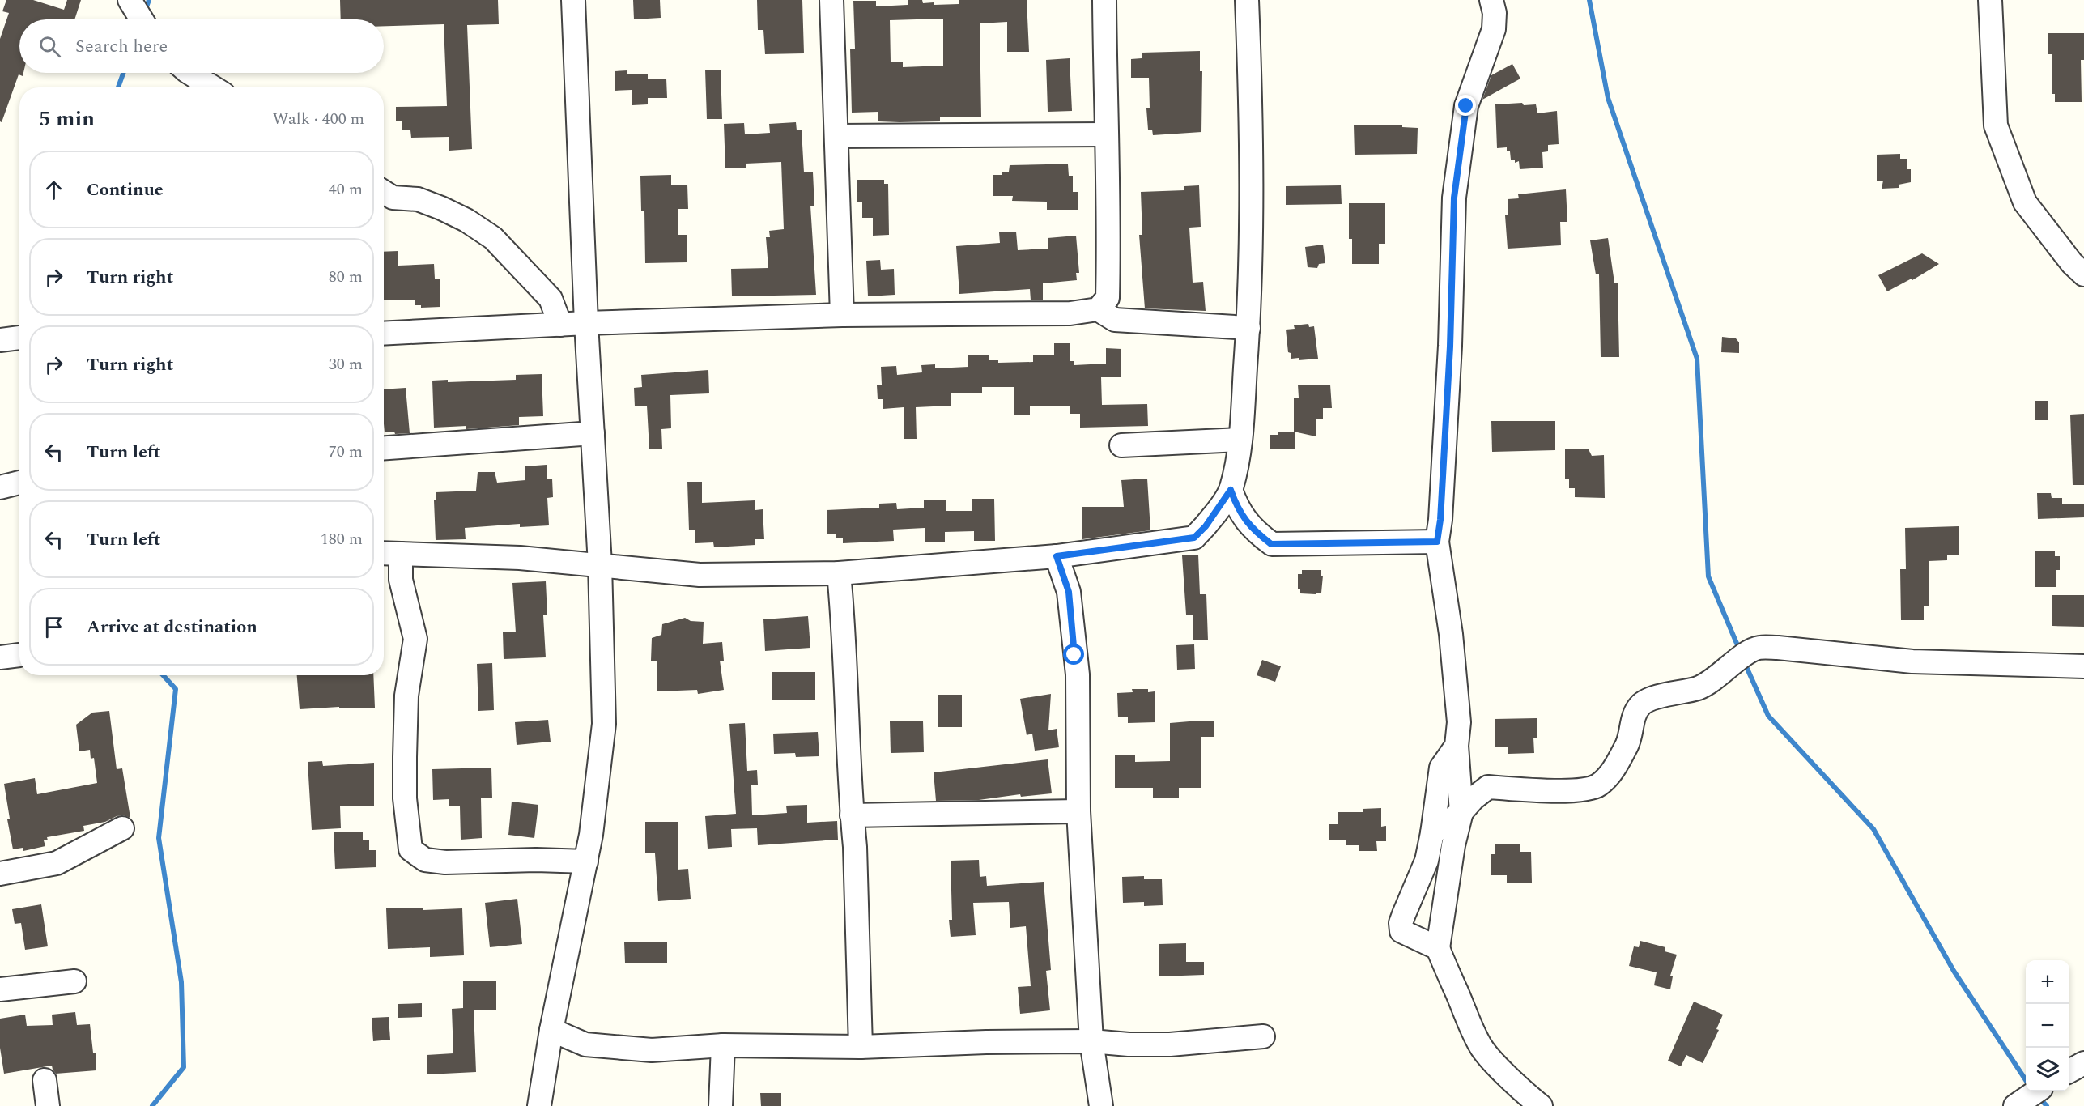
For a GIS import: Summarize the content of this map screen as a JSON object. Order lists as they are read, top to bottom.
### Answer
{
  "page": {
    "search": "Search here",
    "heading": ["5 min", "Walk · 400 m"],
    "list": [
      ["Continue", "40 m"],
      ["Turn right", "80 m"],
      ["Turn right", "30 m"],
      ["Turn left", "70 m"],
      ["Turn left", "180 m"],
      "Arrive at destination"
    ],
    "map_buttons": ["+", "−"]
  }
}
